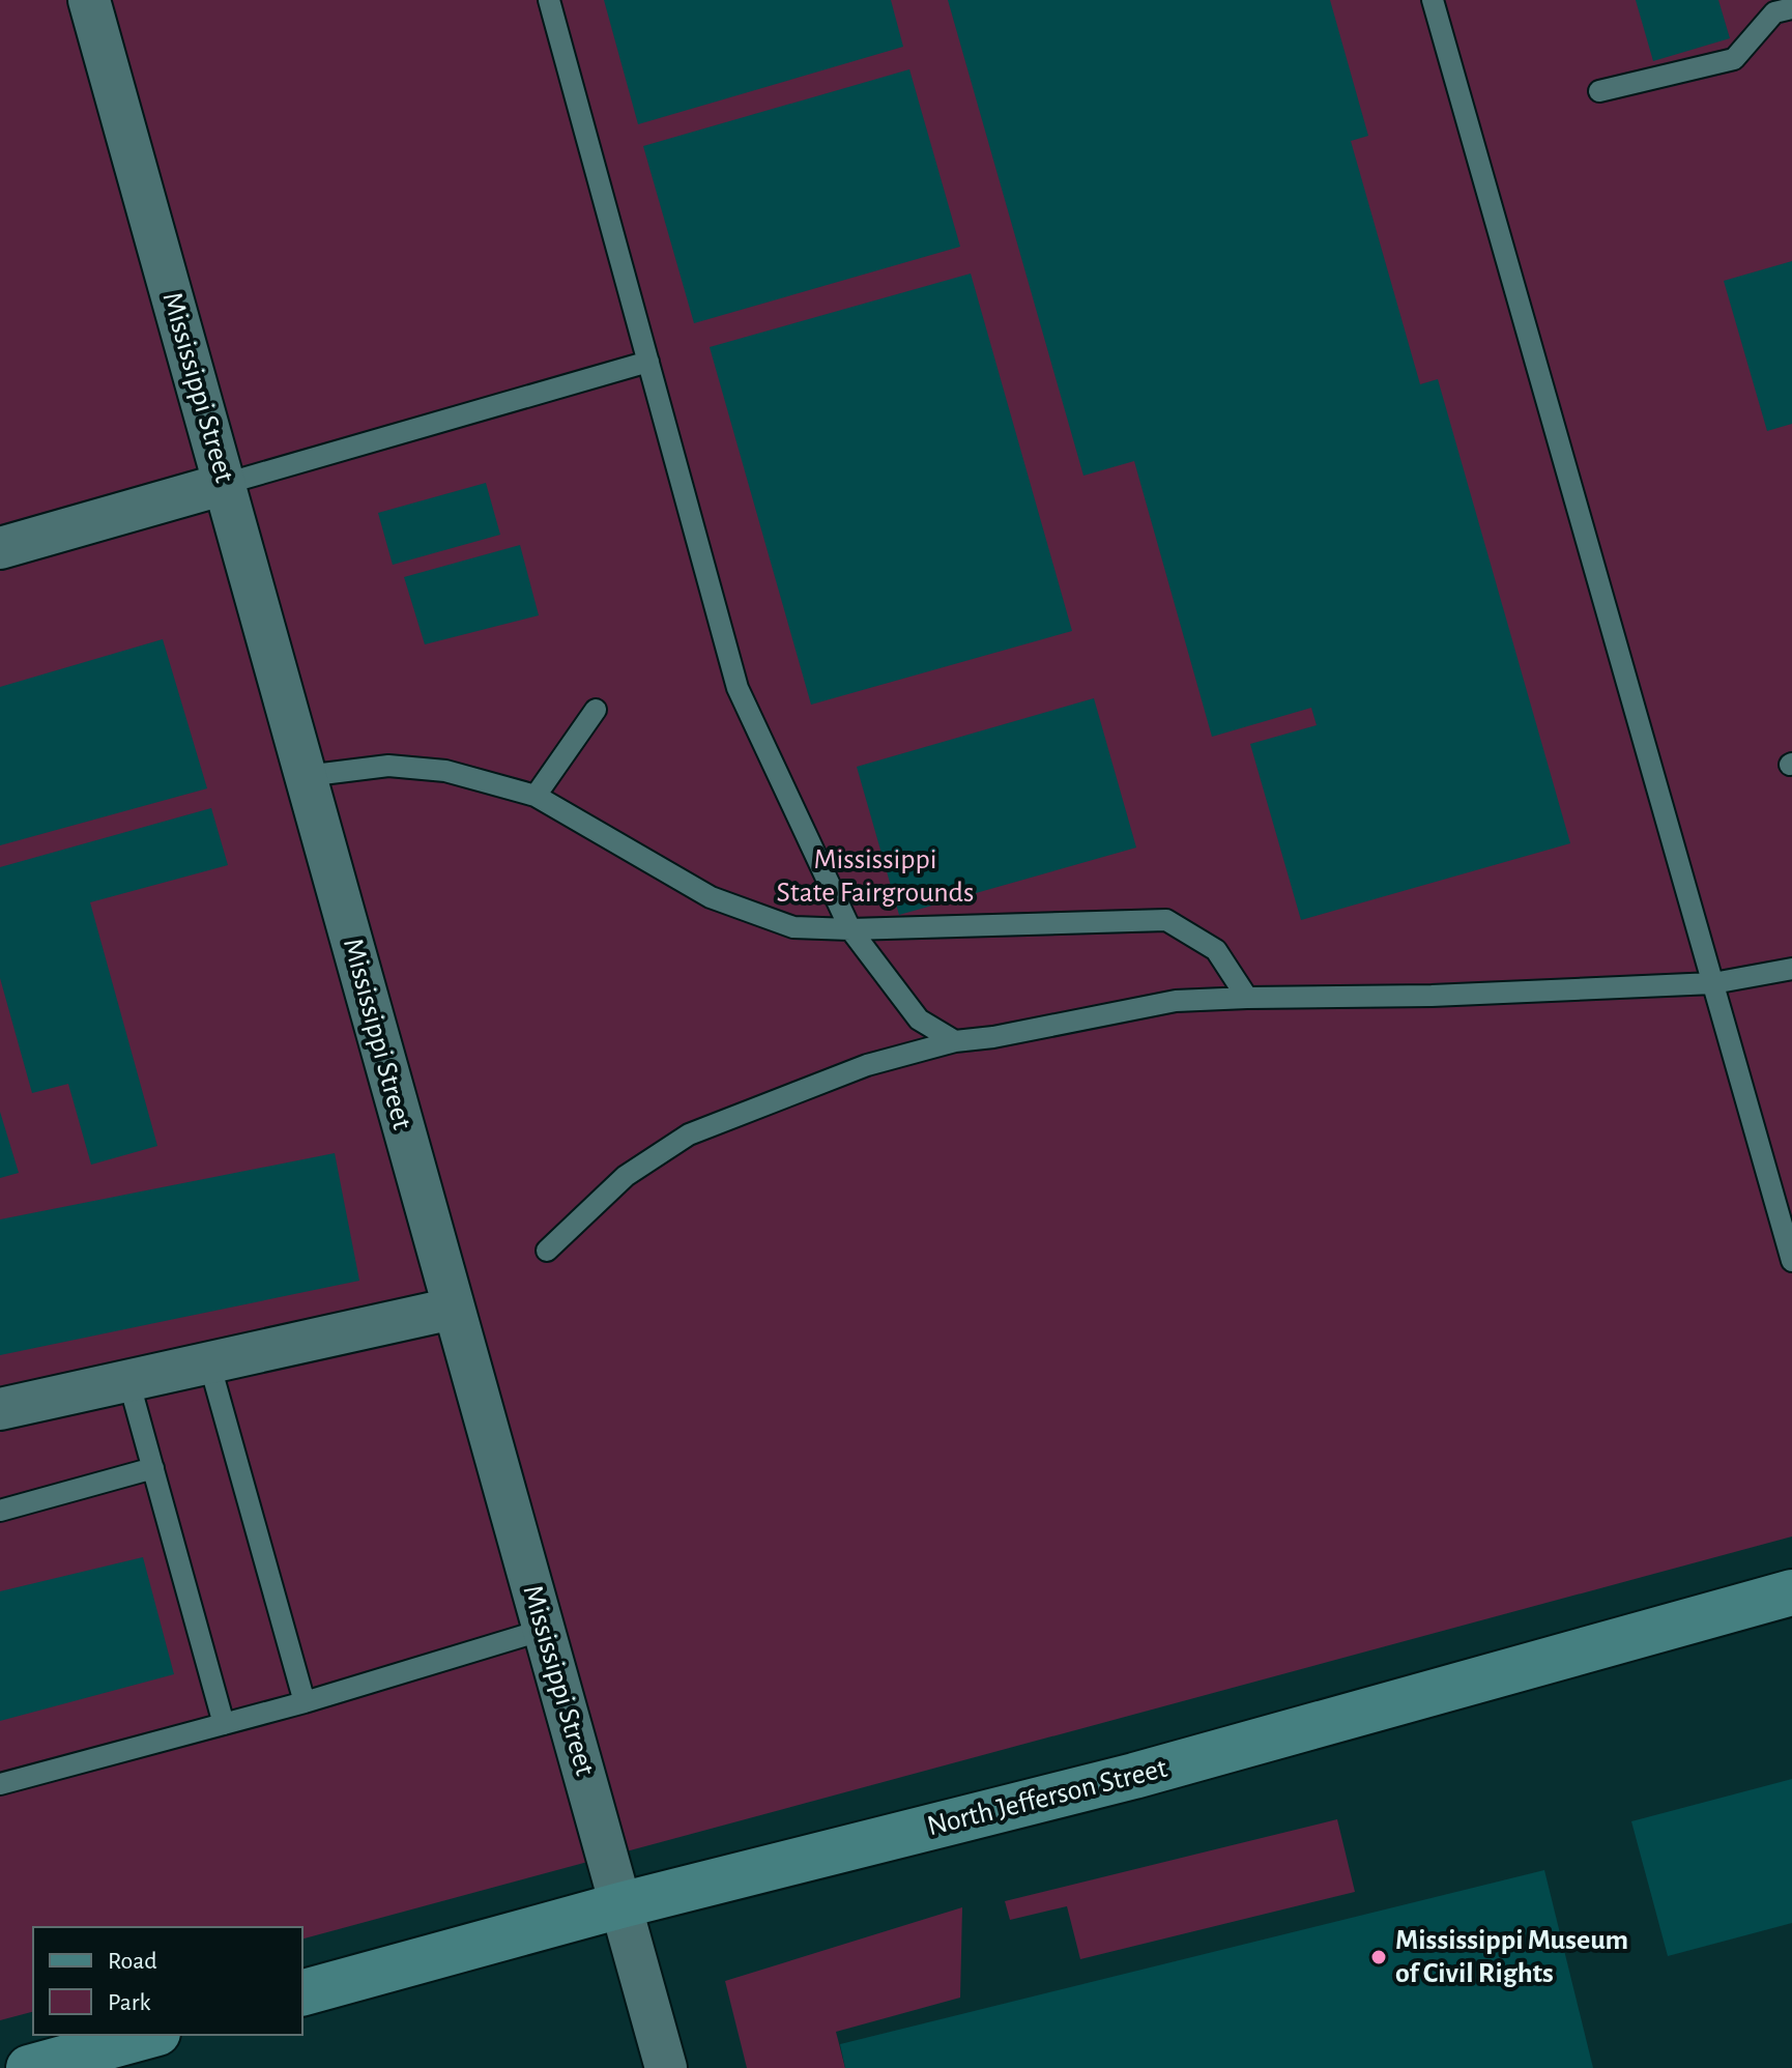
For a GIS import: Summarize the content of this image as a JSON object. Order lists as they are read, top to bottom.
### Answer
{
  "streets": {
    "street": ["Mississippi Street", "North Jefferson Street"]
  },
  "crossings": [
    ["Mississippi Street", "North Jefferson Street"]
  ],
  "parks": ["Mississippi State Fairgrounds"],
  "places": ["Mississippi Museum of Civil Rights"],
  "legend": ["Road", "Park"]
}
